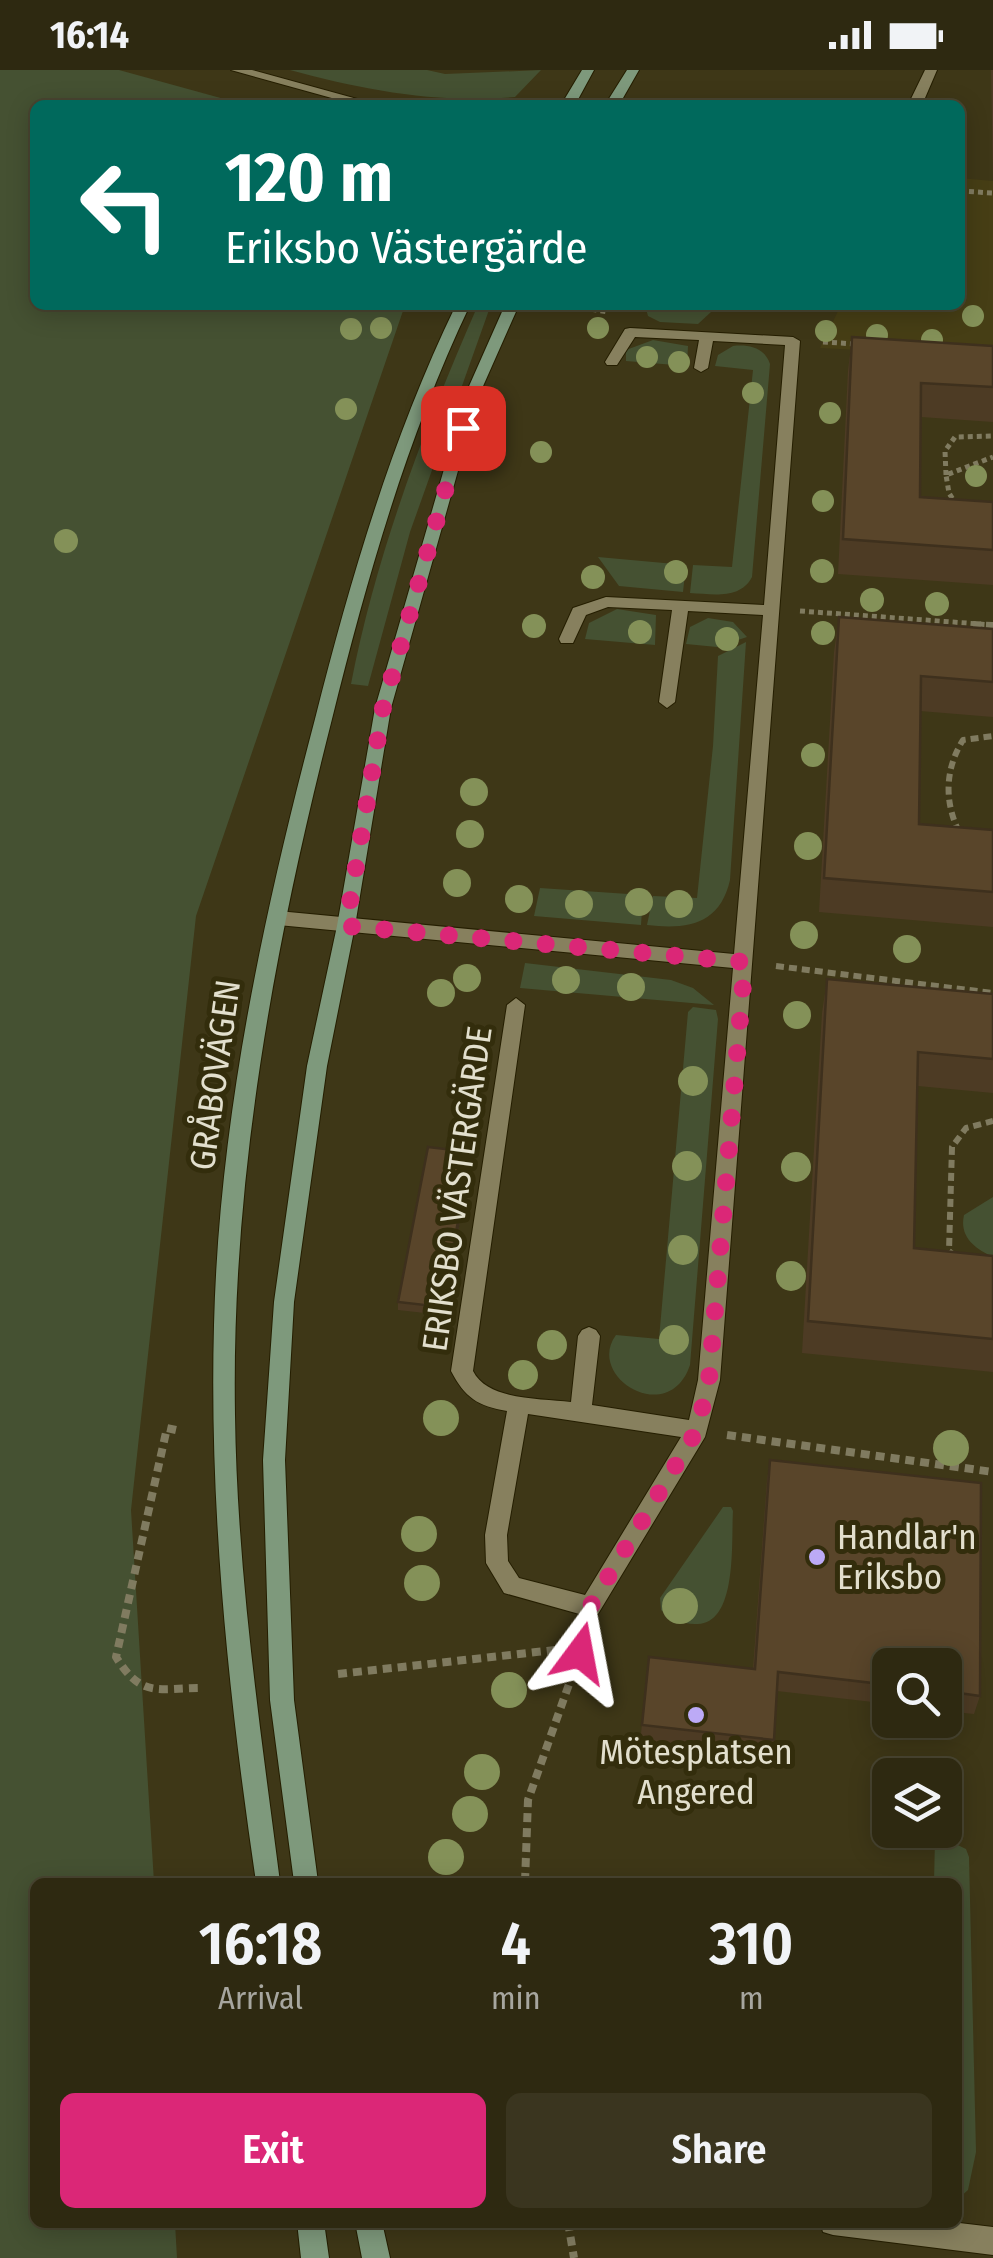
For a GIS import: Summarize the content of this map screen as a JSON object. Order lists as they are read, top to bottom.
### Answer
{
  "streets": {
    "main road": ["GRÅBOVÄGEN"],
    "street": ["ERIKSBO VÄSTERGÄRDE"]
  },
  "places": ["Handlar'n Eriksbo", "Mötesplatsen Angered"],
  "page": {
    "status": "16:14",
    "turn": ["120 m", "Eriksbo Västergärde"],
    "eta": [
      "16:18",
      "Arrival",
      "4",
      "min",
      "310",
      "m"
    ],
    "buttons": ["Exit", "Share"]
  }
}
